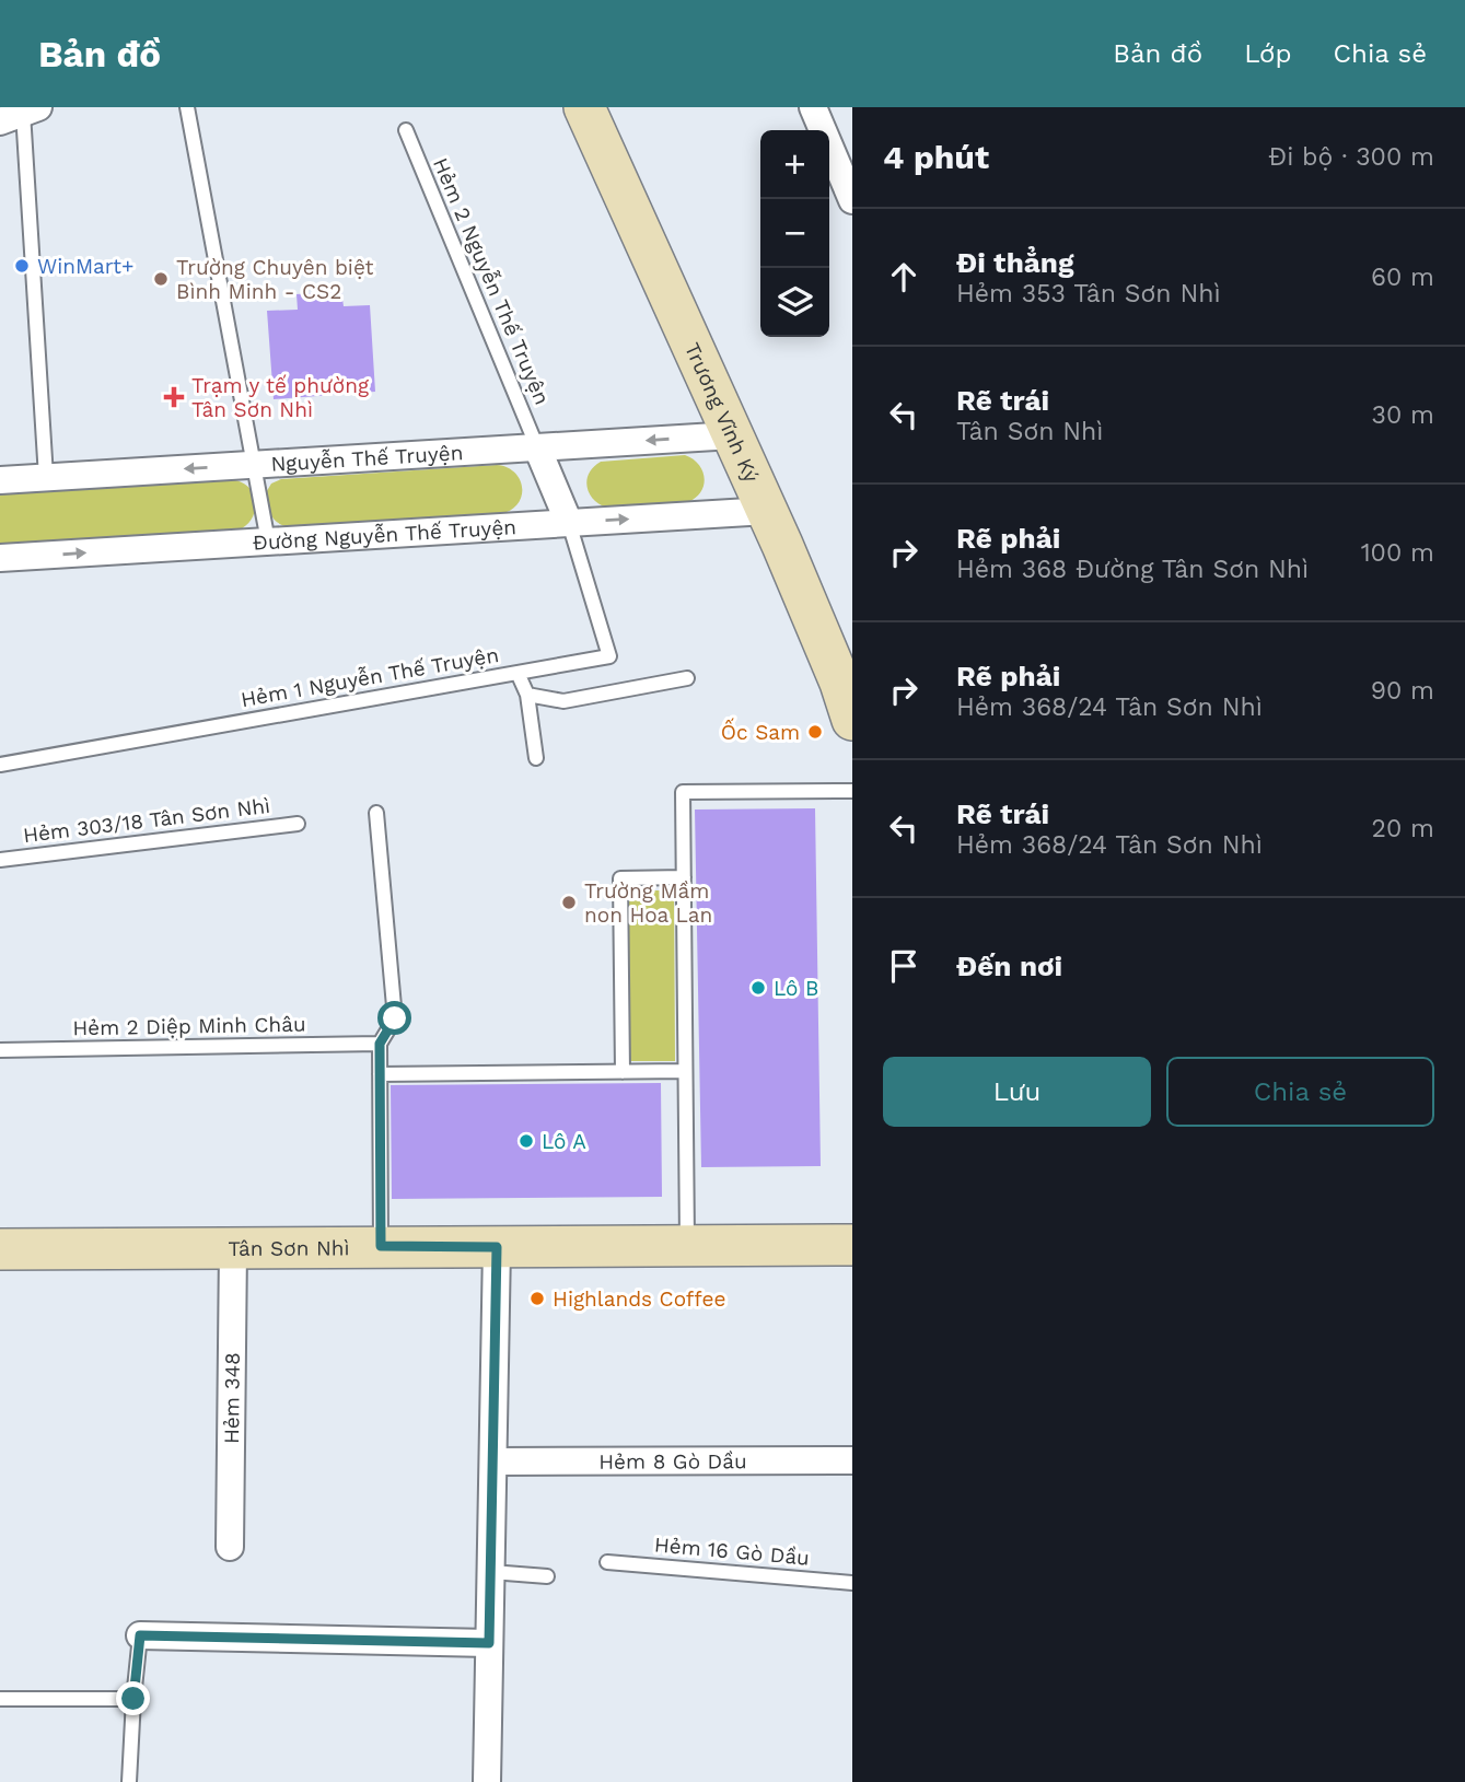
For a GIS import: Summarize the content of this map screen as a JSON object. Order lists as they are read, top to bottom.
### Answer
{
  "streets": {
    "street": [
      "Trương Vĩnh Ký",
      "Nguyễn Thế Truyện",
      "Đường Nguyễn Thế Truyện",
      "Tân Sơn Nhì",
      "Hẻm 348",
      "Hẻm 8 Gò Dầu"
    ],
    "lane": [
      "Hẻm 2 Nguyễn Thế Truyện",
      "Hẻm 1 Nguyễn Thế Truyện",
      "Hẻm 303/18 Tân Sơn Nhì",
      "Hẻm 2 Diệp Minh Châu",
      "Hẻm 16 Gò Dầu"
    ]
  },
  "crossings": [
    ["Hẻm 2 Nguyễn Thế Truyện", "Nguyễn Thế Truyện"],
    ["Trương Vĩnh Ký", "Nguyễn Thế Truyện"],
    ["Trương Vĩnh Ký", "Đường Nguyễn Thế Truyện"],
    ["Đường Nguyễn Thế Truyện", "Hẻm 1 Nguyễn Thế Truyện"],
    ["Tân Sơn Nhì", "Hẻm 348"]
  ],
  "one_way": ["Nguyễn Thế Truyện", "Đường Nguyễn Thế Truyện"],
  "places": {
    "other": [
      "WinMart+",
      "Trường Chuyên biệt Bình Minh - CS2",
      "Ốc Sam",
      "Trường Mầm non Hoa Lan",
      "Lô B",
      "Lô A",
      "Highlands Coffee"
    ],
    "health": ["Trạm y tế phường Tân Sơn Nhì"]
  },
  "page": {
    "header": "Bản đồ",
    "nav": ["Bản đồ", "Lớp", "Chia sẻ"],
    "heading": ["4 phút", "Đi bộ · 300 m"],
    "map_buttons": ["+", "−"],
    "list": [
      ["Đi thẳng", "Hẻm 353 Tân Sơn Nhì", "60 m"],
      ["Rẽ trái", "Tân Sơn Nhì", "30 m"],
      ["Rẽ phải", "Hẻm 368 Đường Tân Sơn Nhì", "100 m"],
      ["Rẽ phải", "Hẻm 368/24 Tân Sơn Nhì", "90 m"],
      ["Rẽ trái", "Hẻm 368/24 Tân Sơn Nhì", "20 m"],
      "Đến nơi"
    ],
    "buttons": ["Lưu", "Chia sẻ"]
  }
}
